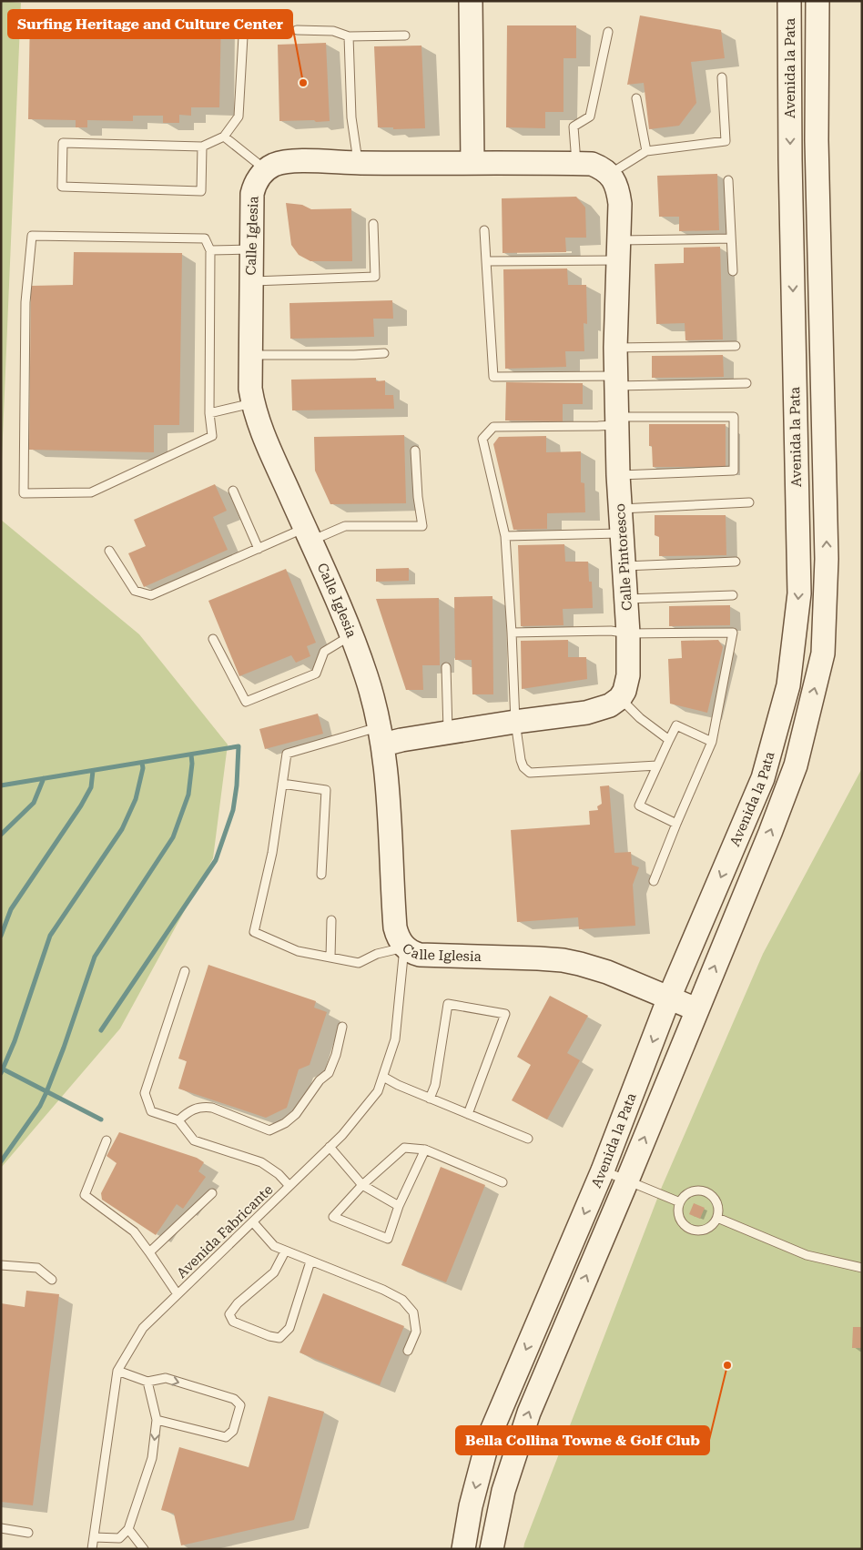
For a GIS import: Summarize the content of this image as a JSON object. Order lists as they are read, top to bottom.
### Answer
{
  "streets": {
    "main road": ["Avenida la Pata", "Calle Iglesia", "Calle Pintoresco"],
    "lane": ["Avenida Fabricante"]
  },
  "crossings": [
    ["Avenida la Pata", "Calle Iglesia"],
    ["Calle Iglesia", "Avenida Fabricante"]
  ],
  "places": ["Surfing Heritage and Culture Center", "Bella Collina Towne & Golf Club"]
}
